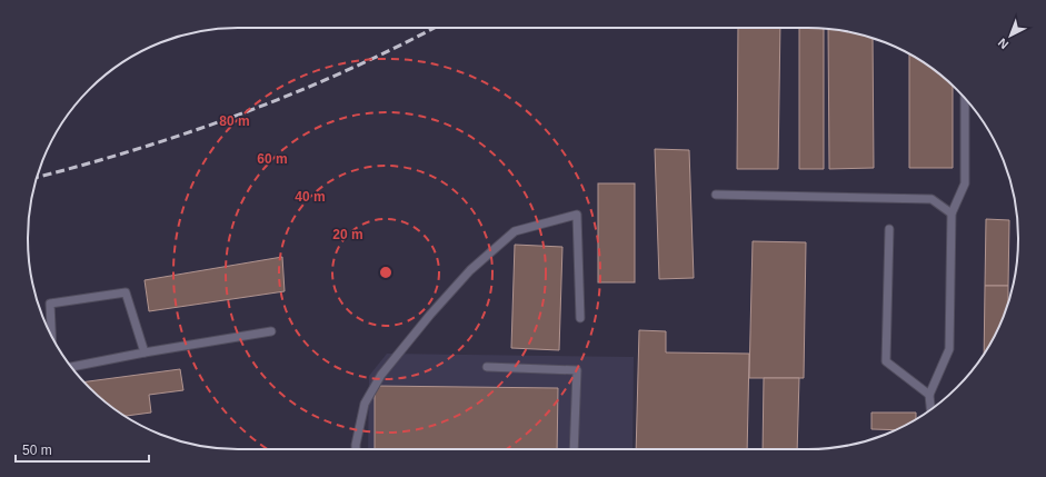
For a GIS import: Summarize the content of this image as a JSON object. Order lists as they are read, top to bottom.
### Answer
{
  "scale_bar": "50 m",
  "north": "bottom left",
  "rings": [
    "80 m",
    "60 m",
    "40 m",
    "20 m"
  ]
}
